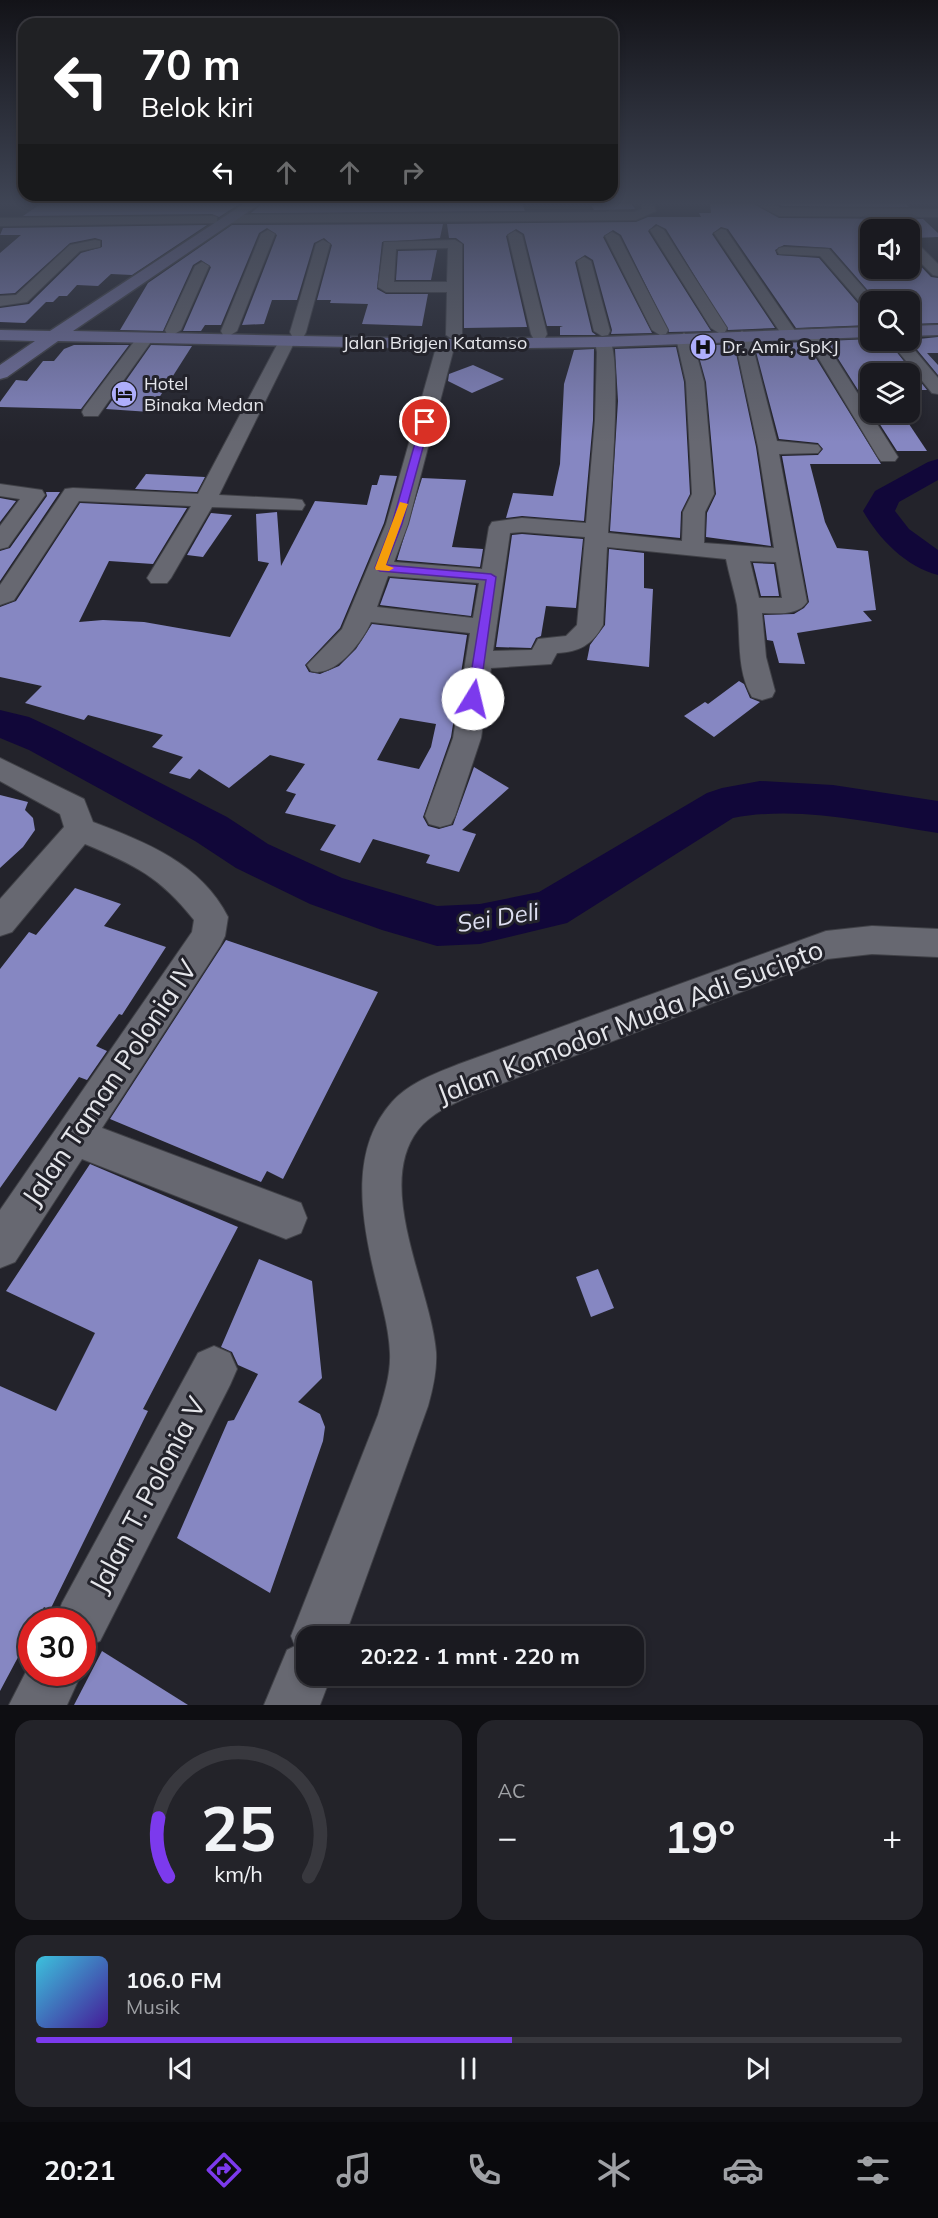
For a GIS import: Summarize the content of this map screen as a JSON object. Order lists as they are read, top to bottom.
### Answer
{
  "streets": {
    "main road": ["Jalan Brigjen Katamso"],
    "street": ["Jalan Komodor Muda Adi Sucipto", "Jalan Taman Polonia IV", "Jalan T. Polonia V"]
  },
  "water": ["Sei Deli"],
  "places": {
    "hospital": ["Dr. Amir, SpKJ"],
    "hotel": ["Hotel Binaka Medan"]
  },
  "page": {
    "turn": ["70 m", "Belok kiri"],
    "limit": "30",
    "trip": "20:22 · 1 mnt · 220 m",
    "tile": "AC",
    "heat": ["−", "19°", "+"],
    "song": ["106.0 FM", "Musik"],
    "tabs": "20:21",
    "gauge": ["25", "km/h"]
  }
}
